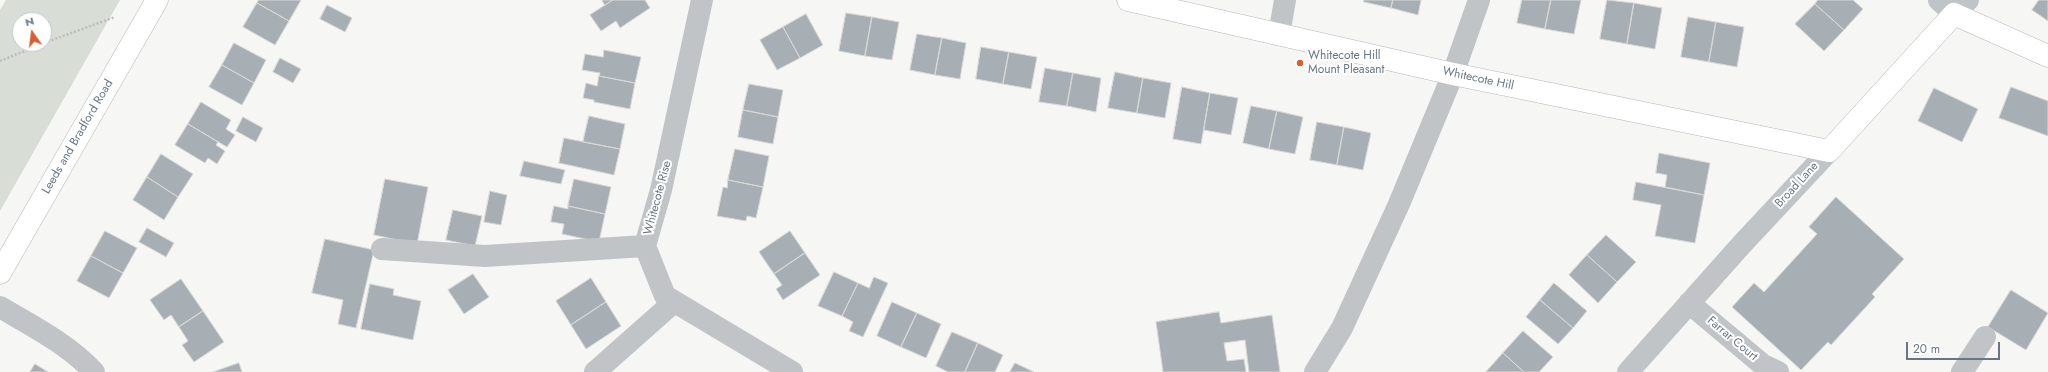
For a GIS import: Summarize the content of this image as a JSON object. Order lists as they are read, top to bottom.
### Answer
{
  "streets": {
    "main road": ["Whitecote Hill", "Leeds and Bradford Road", "Broad Lane"],
    "street": ["Whitecote Rise", "Farrar Court"]
  },
  "crossings": [
    ["Whitecote Hill", "Broad Lane"],
    ["Broad Lane", "Farrar Court"]
  ],
  "places": ["Whitecote Hill Mount Pleasant"],
  "scale_bar": "20 m",
  "north": "top"
}
